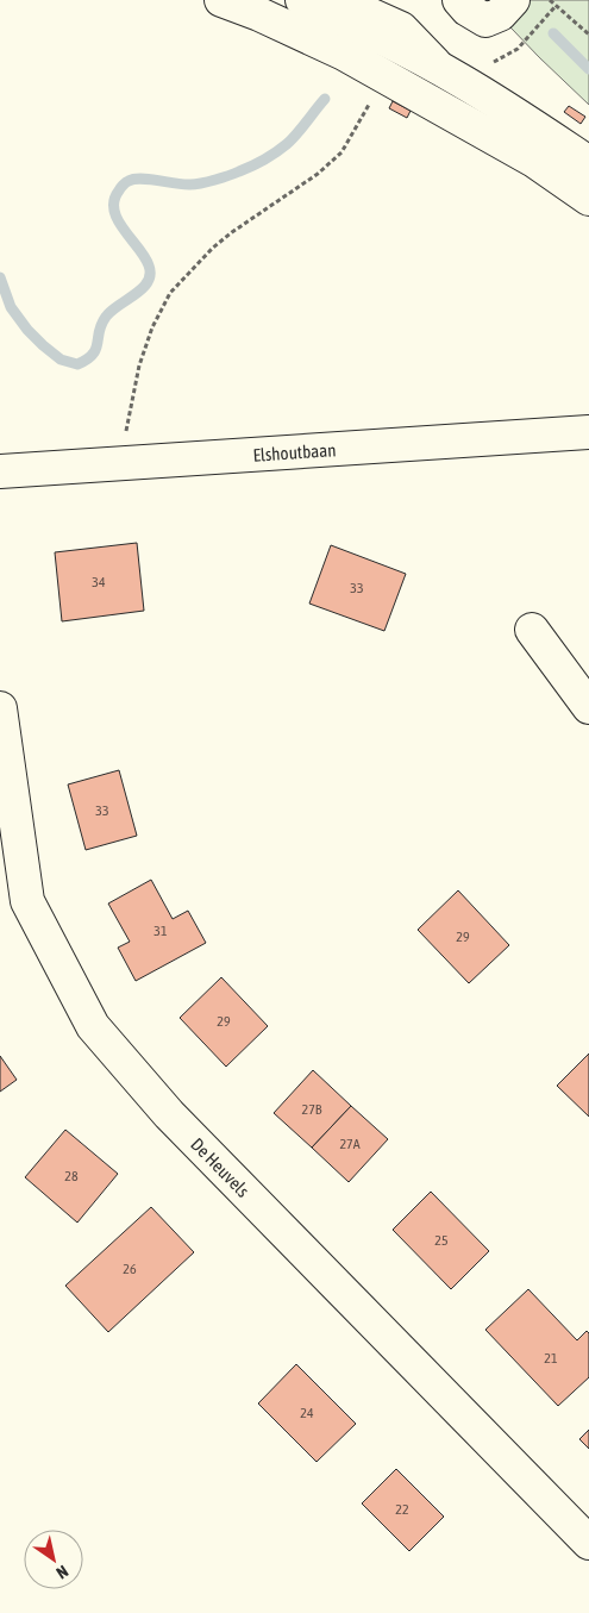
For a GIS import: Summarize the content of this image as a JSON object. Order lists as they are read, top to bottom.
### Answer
{
  "streets": {
    "street": ["Elshoutbaan", "De Heuvels"]
  },
  "house_numbers": [
    "34",
    "33",
    "33",
    "31",
    "29",
    "29",
    "27B",
    "27A",
    "28",
    "25",
    "26",
    "21",
    "24",
    "22"
  ],
  "north": "bottom right"
}
